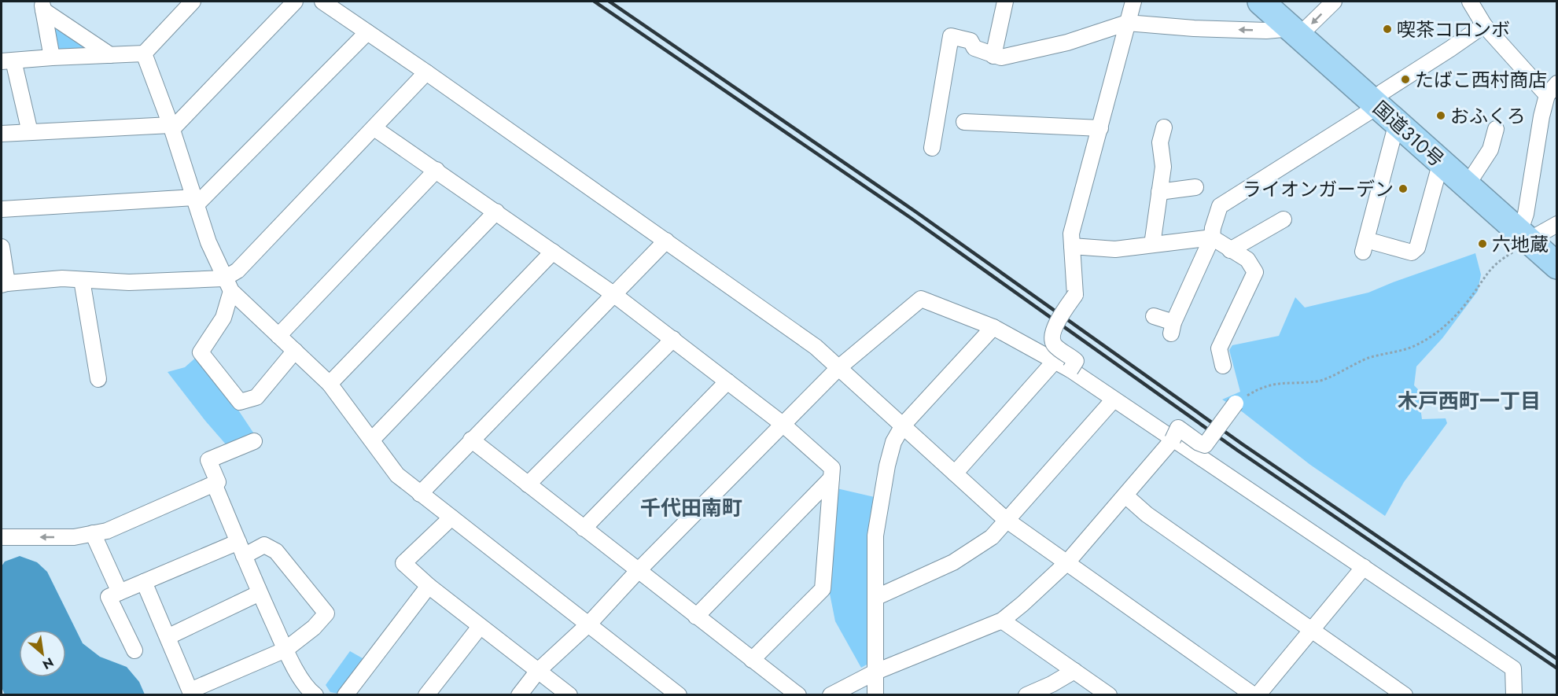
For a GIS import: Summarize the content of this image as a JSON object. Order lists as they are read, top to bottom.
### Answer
{
  "streets": {
    "highway": ["国道310号"]
  },
  "districts": ["木戸西町一丁目", "千代田南町"],
  "places": [
    "喫茶コロンボ",
    "たばこ西村商店",
    "おふくろ",
    "ライオンガーデン",
    "六地蔵"
  ],
  "north": "bottom right"
}
